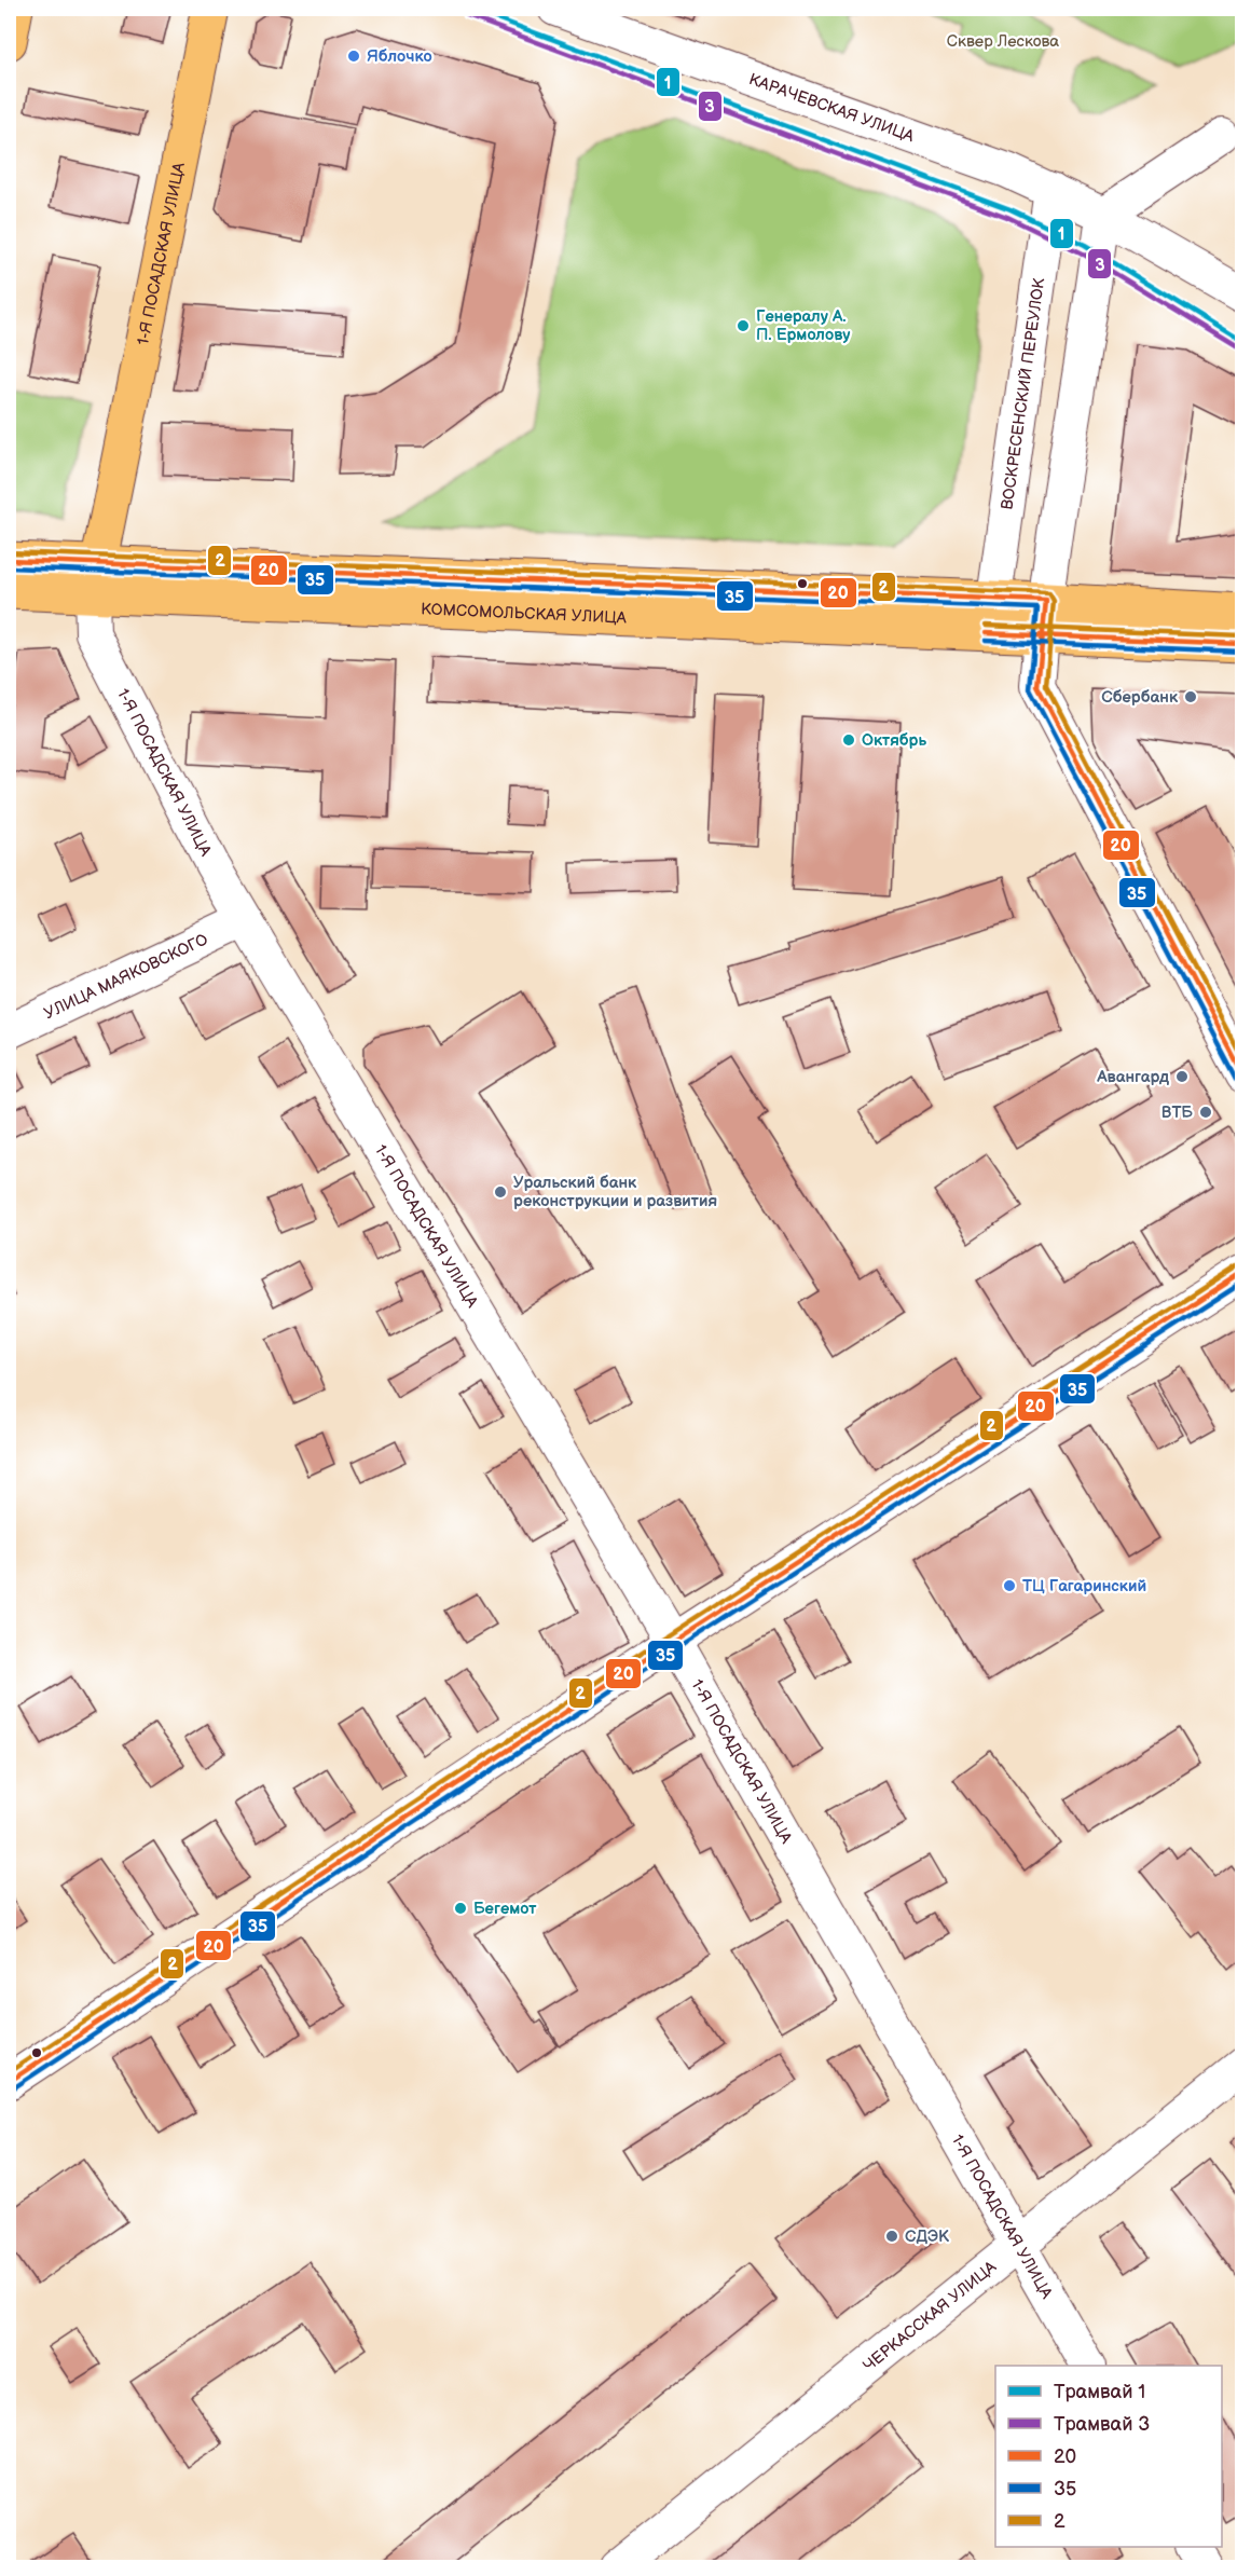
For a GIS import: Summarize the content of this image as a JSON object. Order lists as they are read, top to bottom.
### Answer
{
  "streets": {
    "main road": ["1-Я ПОСАДСКАЯ УЛИЦА", "КОМСОМОЛЬСКАЯ УЛИЦА"],
    "street": [
      "КАРАЧЕВСКАЯ УЛИЦА",
      "ВОСКРЕСЕНСКИЙ ПЕРЕУЛОК",
      "УЛИЦА МАЯКОВСКОГО",
      "ЧЕРКАССКАЯ УЛИЦА"
    ]
  },
  "crossings": [
    ["КАРАЧЕВСКАЯ УЛИЦА", "ВОСКРЕСЕНСКИЙ ПЕРЕУЛОК"],
    ["1-Я ПОСАДСКАЯ УЛИЦА", "КОМСОМОЛЬСКАЯ УЛИЦА"],
    ["1-Я ПОСАДСКАЯ УЛИЦА", "УЛИЦА МАЯКОВСКОГО"],
    ["1-Я ПОСАДСКАЯ УЛИЦА", "ЧЕРКАССКАЯ УЛИЦА"],
    ["ВОСКРЕСЕНСКИЙ ПЕРЕУЛОК", "КОМСОМОЛЬСКАЯ УЛИЦА"]
  ],
  "parks": ["Сквер Лескова"],
  "places": [
    "Яблочко",
    "Генералу А. П. Ермолову",
    "Сбербанк",
    "Октябрь",
    "Авангард",
    "ВТБ",
    "Уральский банк реконструкции и развития",
    "ТЦ Гагаринский",
    "Бегемот",
    "СДЭК"
  ],
  "lines": [
    "tram line 1",
    "tram line 3",
    "transit line 2",
    "transit line 20",
    "transit line 35"
  ],
  "legend": [
    "Трамвай 1",
    "Трамвай 3",
    "20",
    "35",
    "2"
  ]
}
